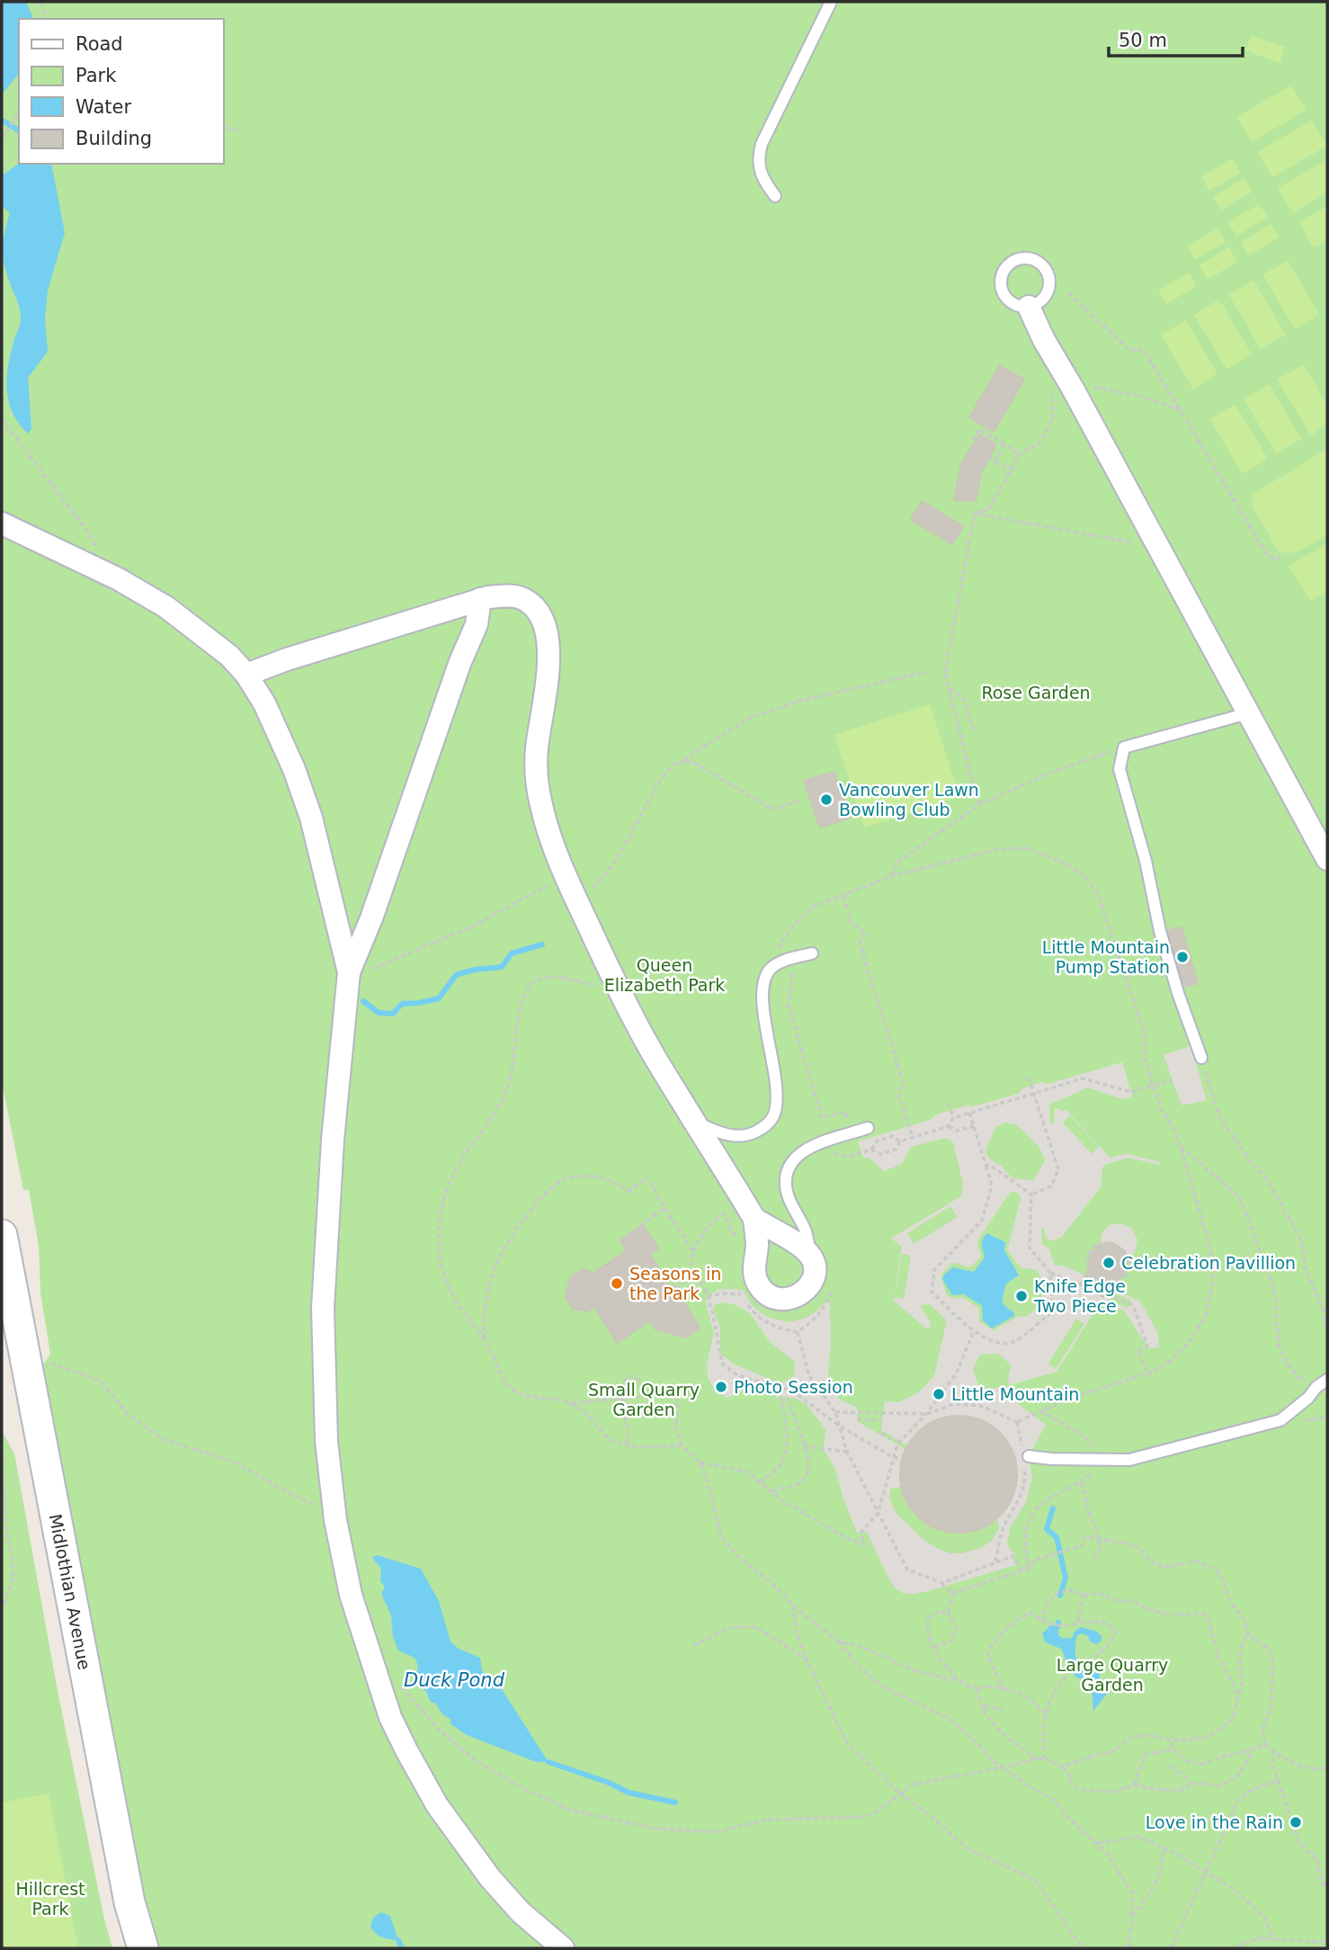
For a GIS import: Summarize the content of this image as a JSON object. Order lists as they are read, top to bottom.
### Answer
{
  "streets": {
    "street": ["Midlothian Avenue"]
  },
  "water": ["Duck Pond"],
  "parks": [
    "Rose Garden",
    "Queen Elizabeth Park",
    "Small Quarry Garden",
    "Large Quarry Garden",
    "Hillcrest Park"
  ],
  "places": [
    "Vancouver Lawn Bowling Club",
    "Little Mountain Pump Station",
    "Celebration Pavillion",
    "Seasons in the Park",
    "Knife Edge Two Piece",
    "Photo Session",
    "Little Mountain",
    "Love in the Rain"
  ],
  "legend": [
    "Road",
    "Park",
    "Water",
    "Building"
  ],
  "scale_bar": "50 m"
}
